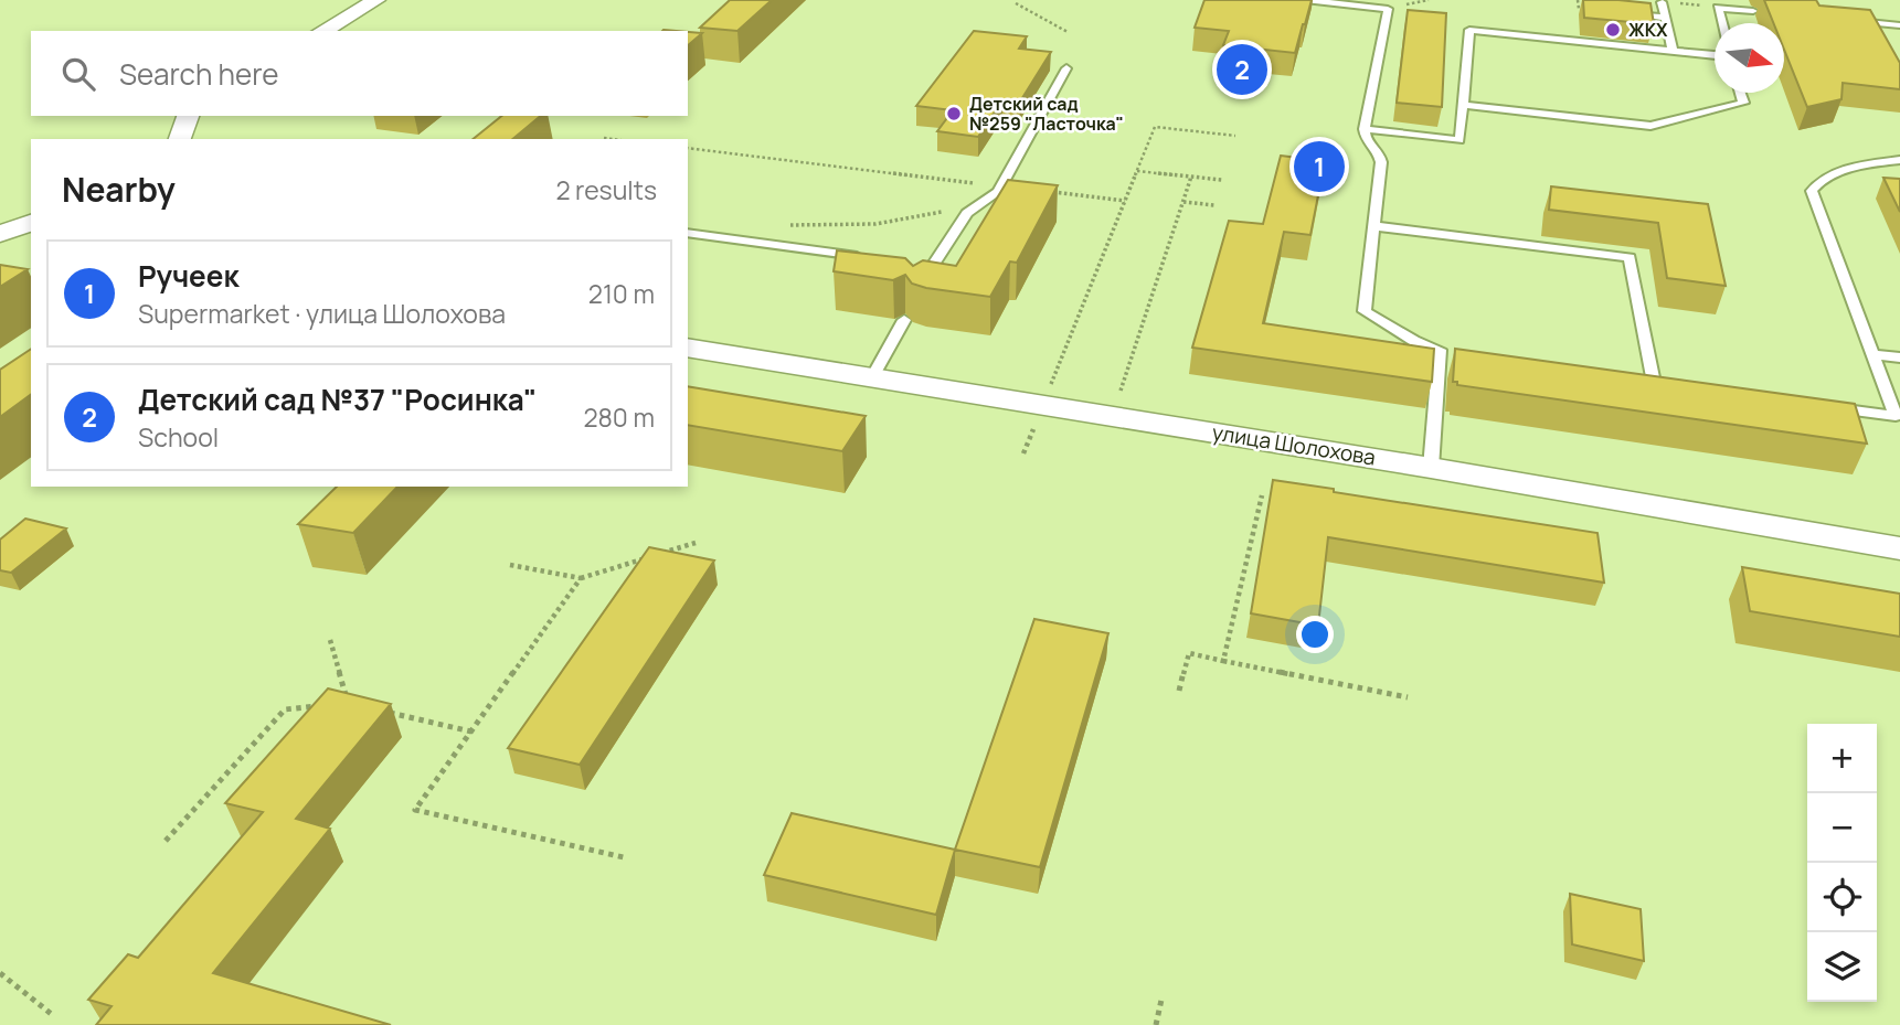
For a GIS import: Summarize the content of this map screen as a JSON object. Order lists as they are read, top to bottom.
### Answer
{
  "streets": {
    "street": ["улица Шолохова"]
  },
  "places": ["ЖКХ", "Детский сад №259 \"Ласточка\""],
  "north": "right",
  "page": {
    "search": "Search here",
    "pins": ["2", "1"],
    "heading": ["Nearby", "2 results"],
    "list": [
      {
        "mark": "1",
        "name": "Ручеек",
        "note": "Supermarket · улица Шолохова",
        "value": "210 m"
      },
      {
        "mark": "2",
        "name": "Детский сад №37 \"Росинка\"",
        "note": "School",
        "value": "280 m"
      }
    ],
    "map_buttons": ["+", "−"]
  }
}
